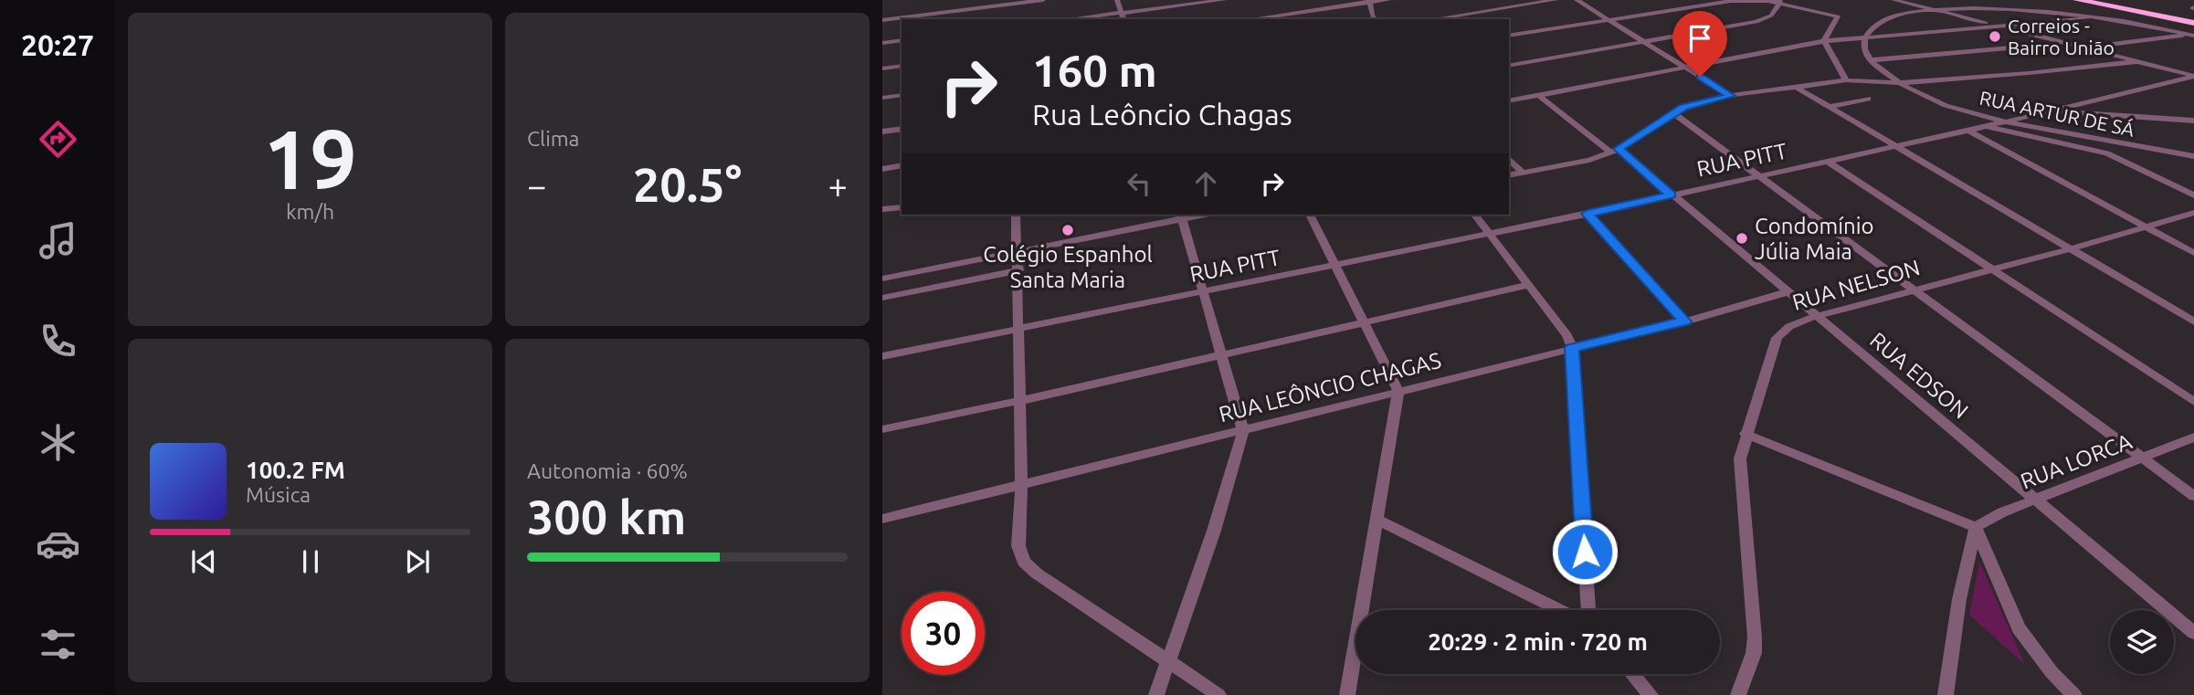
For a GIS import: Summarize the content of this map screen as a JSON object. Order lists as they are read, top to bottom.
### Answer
{
  "streets": {
    "street": [
      "RUA ARTUR DE SÁ",
      "RUA PITT",
      "RUA NELSON",
      "RUA EDSON",
      "RUA LEÔNCIO CHAGAS",
      "RUA LORCA"
    ]
  },
  "crossings": [
    ["RUA ARTUR DE SÁ", "RUA PITT"],
    ["RUA PITT", "RUA EDSON"],
    ["RUA NELSON", "RUA EDSON"],
    ["RUA EDSON", "RUA LEÔNCIO CHAGAS"],
    ["RUA EDSON", "RUA LORCA"]
  ],
  "places": ["Correios - Bairro União", "Colégio Espanhol Santa Maria", "Condomínio Júlia Maia"],
  "page": {
    "tabs": "20:27",
    "tile": [
      ["19", "km/h"],
      "Clima",
      ["Autonomia · 60%", "300 km"]
    ],
    "turn": ["160 m", "Rua Leôncio Chagas"],
    "heat": ["−", "20.5°", "+"],
    "song": ["100.2 FM", "Música"],
    "limit": "30",
    "trip": "20:29 · 2 min · 720 m"
  }
}
